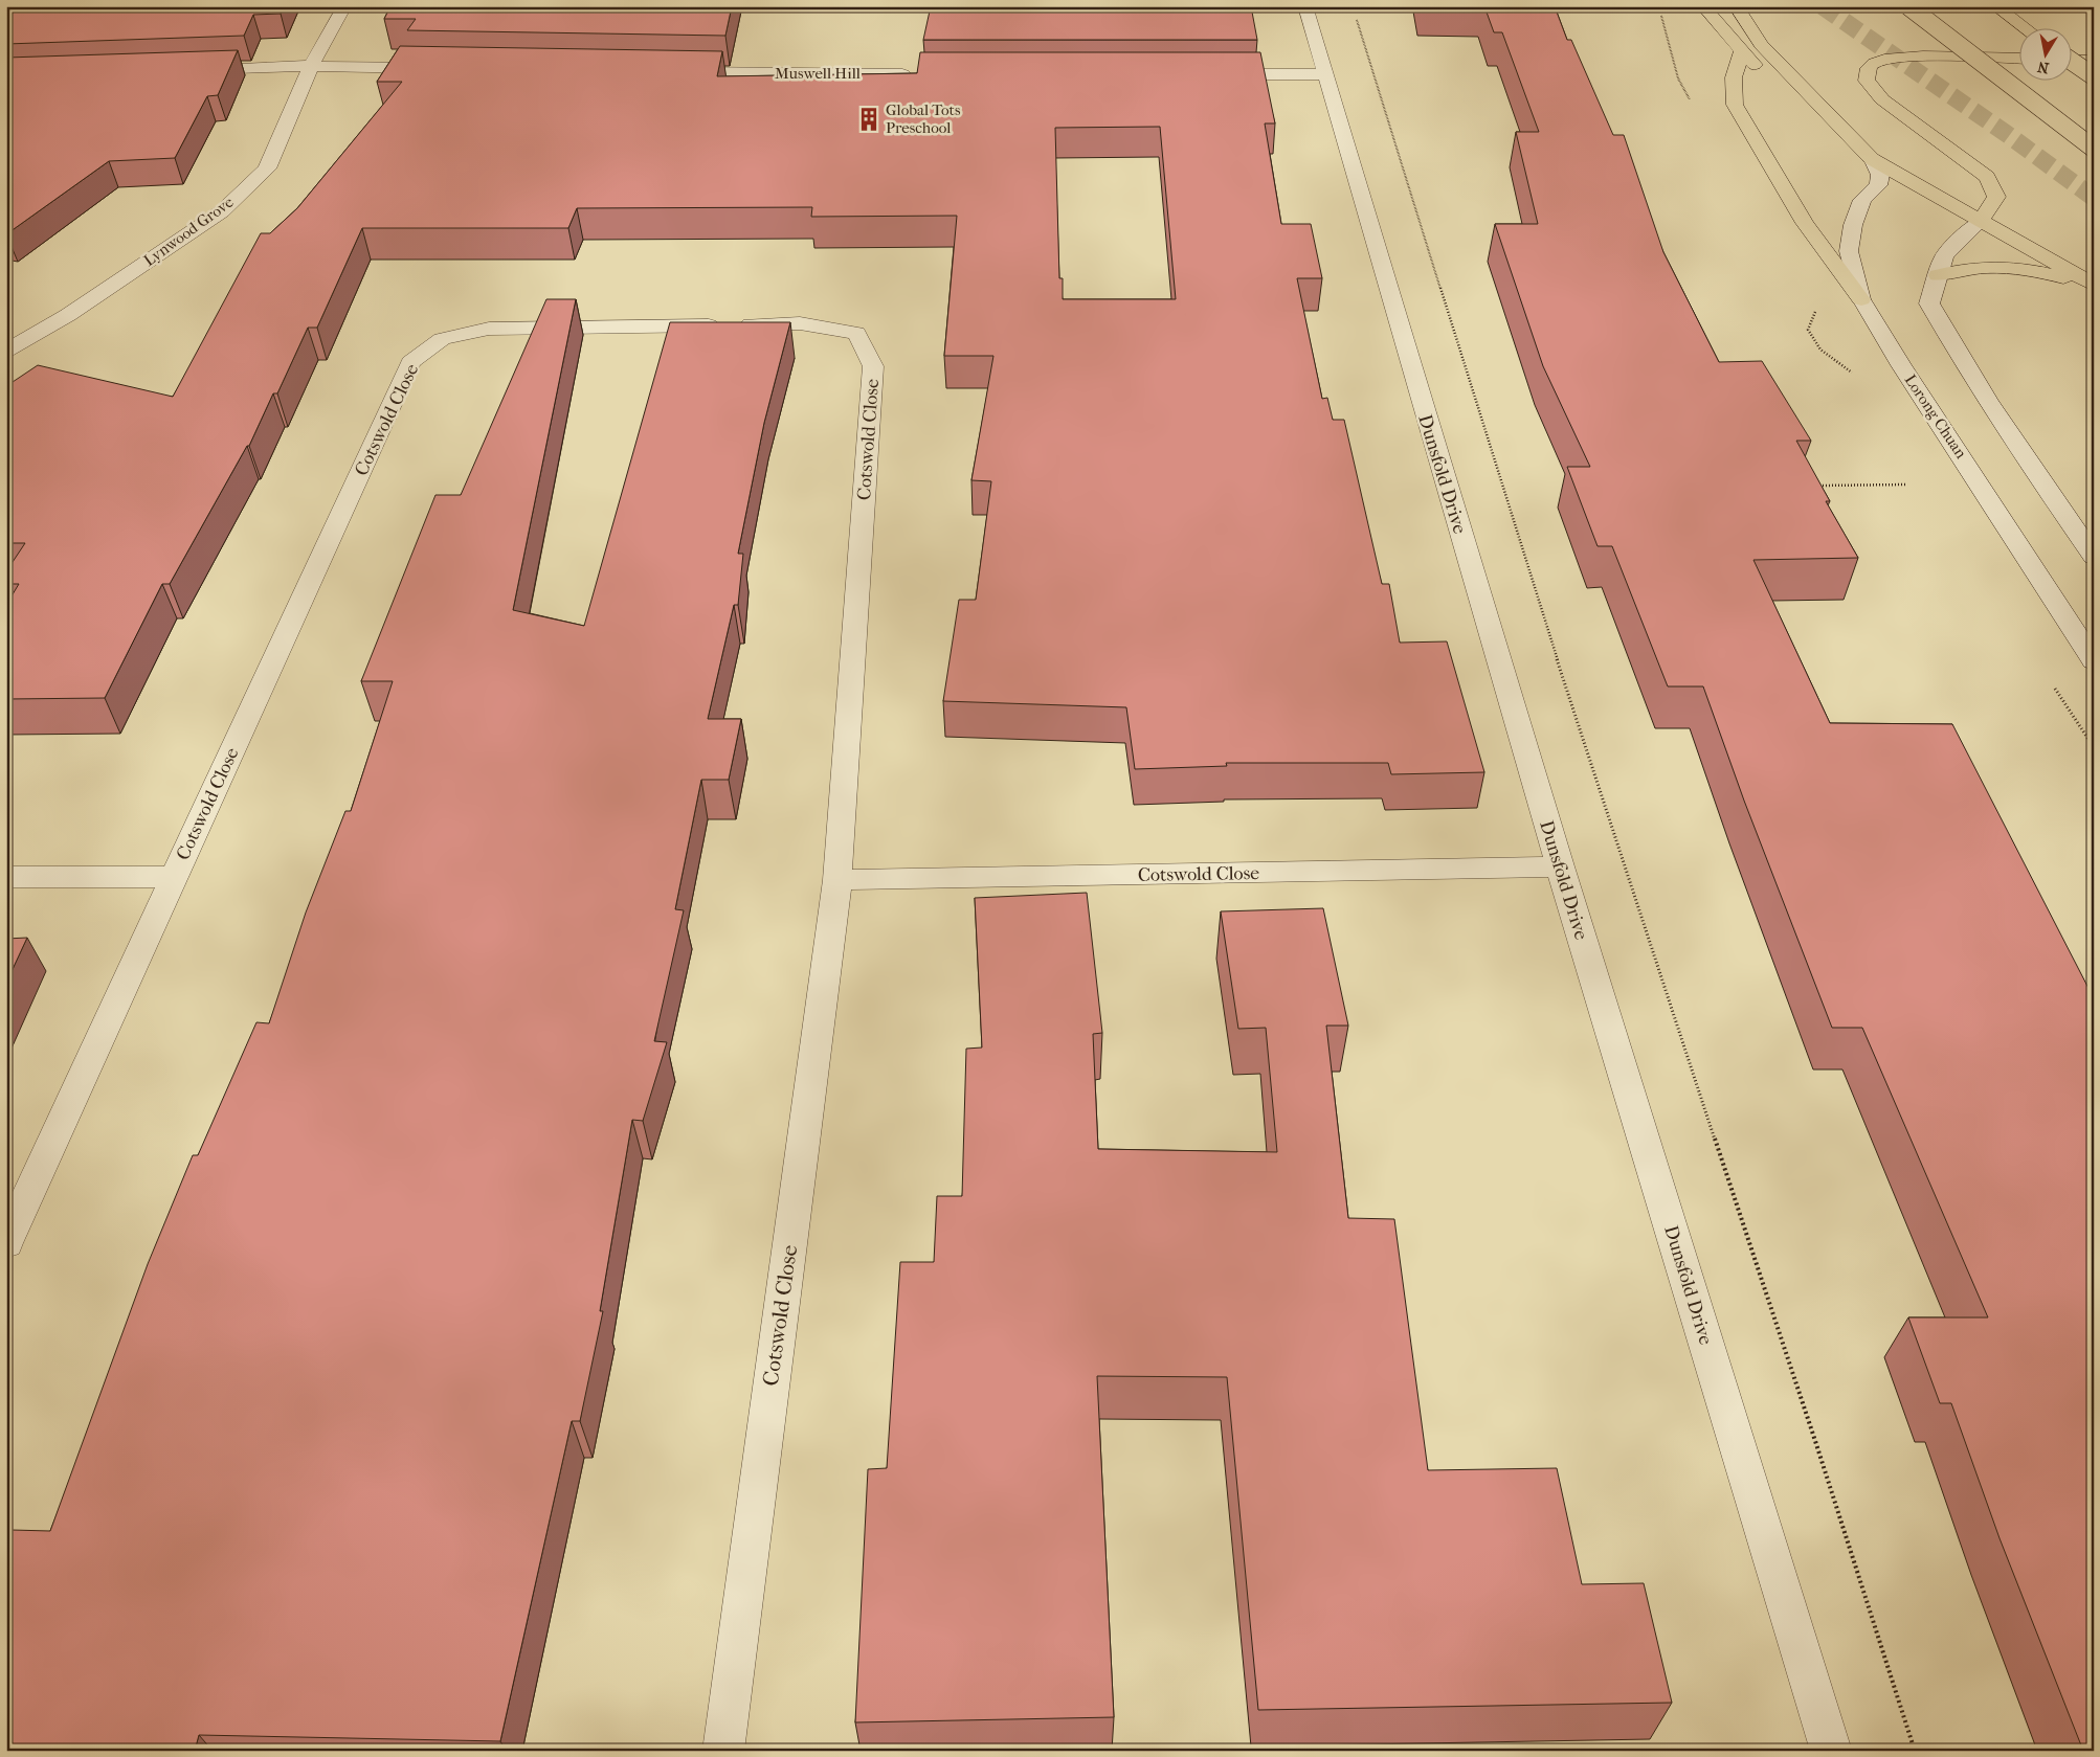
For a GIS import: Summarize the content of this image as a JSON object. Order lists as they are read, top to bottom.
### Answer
{
  "streets": {
    "street": [
      "Muswell Hill",
      "Lynwood Grove",
      "Lorong Chuan",
      "Cotswold Close",
      "Dunsfold Drive"
    ]
  },
  "crossings": [
    ["Cotswold Close", "Dunsfold Drive"]
  ],
  "places": {
    "building": ["Global Tots Preschool"]
  },
  "north": "bottom"
}
